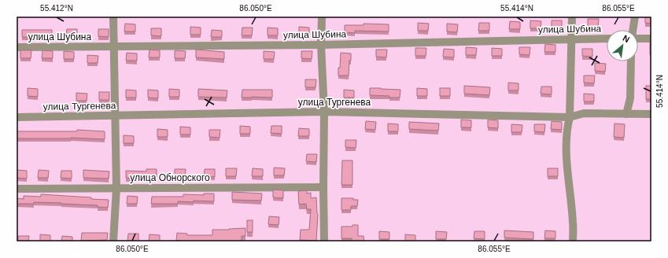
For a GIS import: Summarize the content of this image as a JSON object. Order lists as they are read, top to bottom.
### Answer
{
  "streets": {
    "street": ["улица Шубина", "улица Тургенева", "улица Обнорского"]
  },
  "north": "top right",
  "coordinates": [
    "55.412°N",
    "86.050°E",
    "55.414°N",
    "86.055°E"
  ]
}
